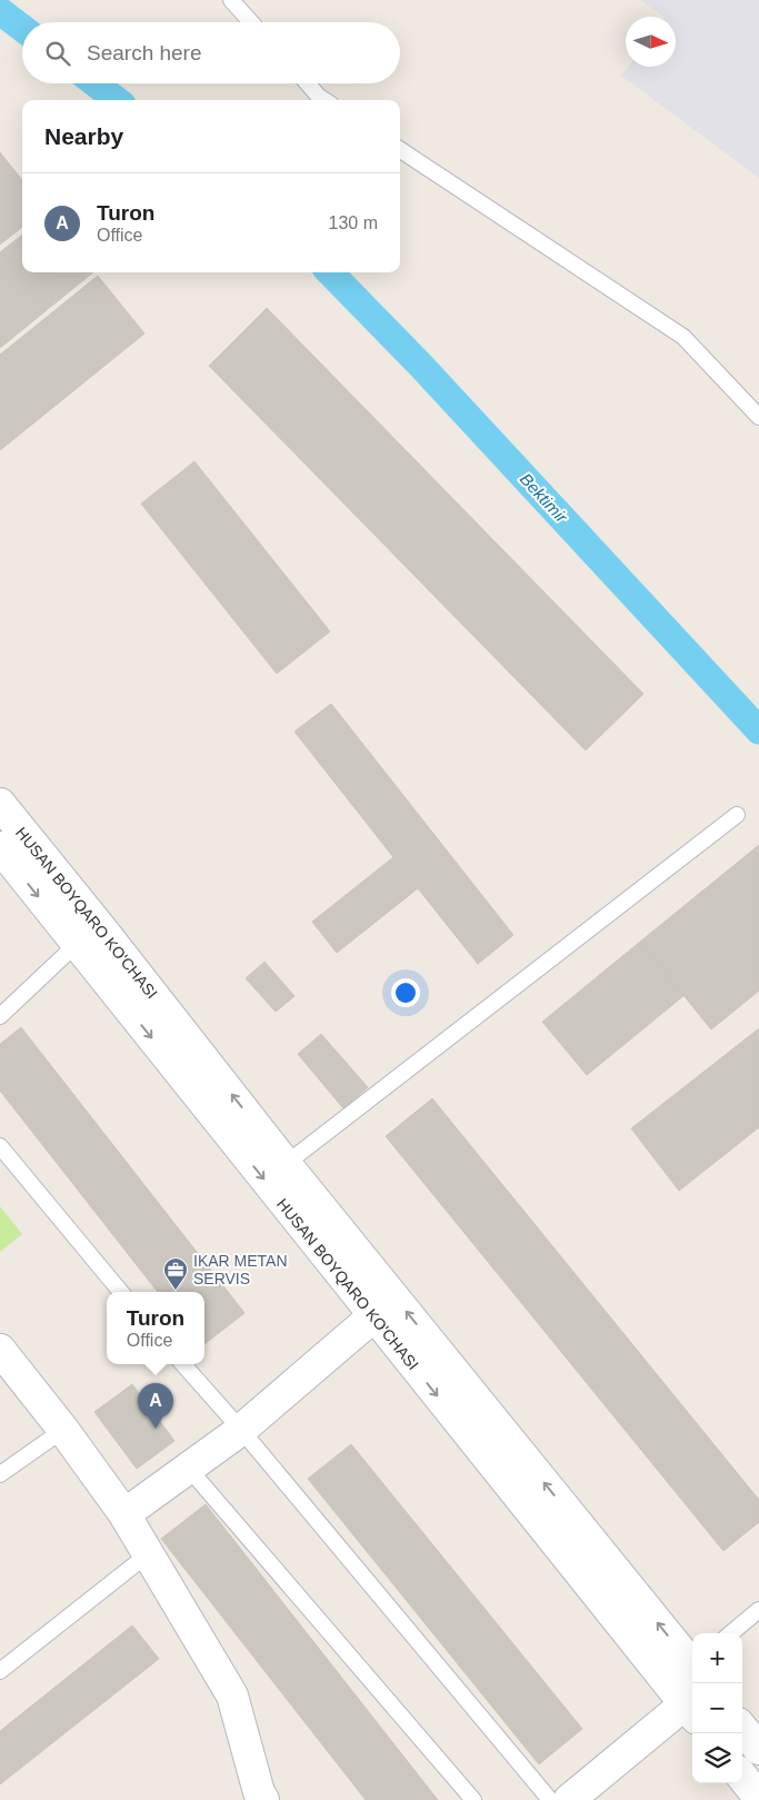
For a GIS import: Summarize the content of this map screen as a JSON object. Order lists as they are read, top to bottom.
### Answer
{
  "streets": {
    "main road": ["HUSAN BOYQARO KO'CHASI"]
  },
  "water": ["Bektimir"],
  "places": {
    "office": ["IKAR METAN SERVIS"]
  },
  "north": "right",
  "page": {
    "search": "Search here",
    "heading": "Nearby",
    "list": [
      {
        "mark": "A",
        "name": "Turon",
        "note": "Office",
        "value": "130 m"
      }
    ],
    "popup": ["Turon", "Office"],
    "pins": "A",
    "map_buttons": ["+", "−"]
  }
}
